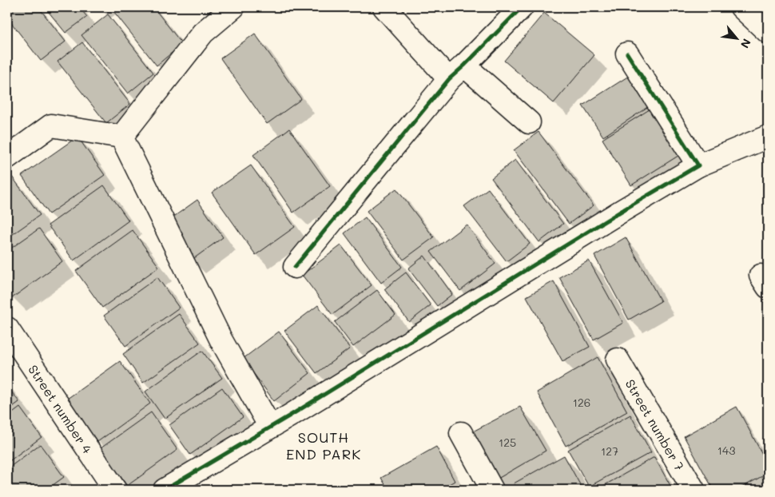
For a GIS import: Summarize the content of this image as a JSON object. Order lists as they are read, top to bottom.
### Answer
{
  "streets": {
    "street": ["Street number 4", "Street number 7"]
  },
  "districts": ["SOUTH END PARK"],
  "house_numbers": [
    "126",
    "125",
    "143",
    "127"
  ],
  "north": "bottom right"
}
